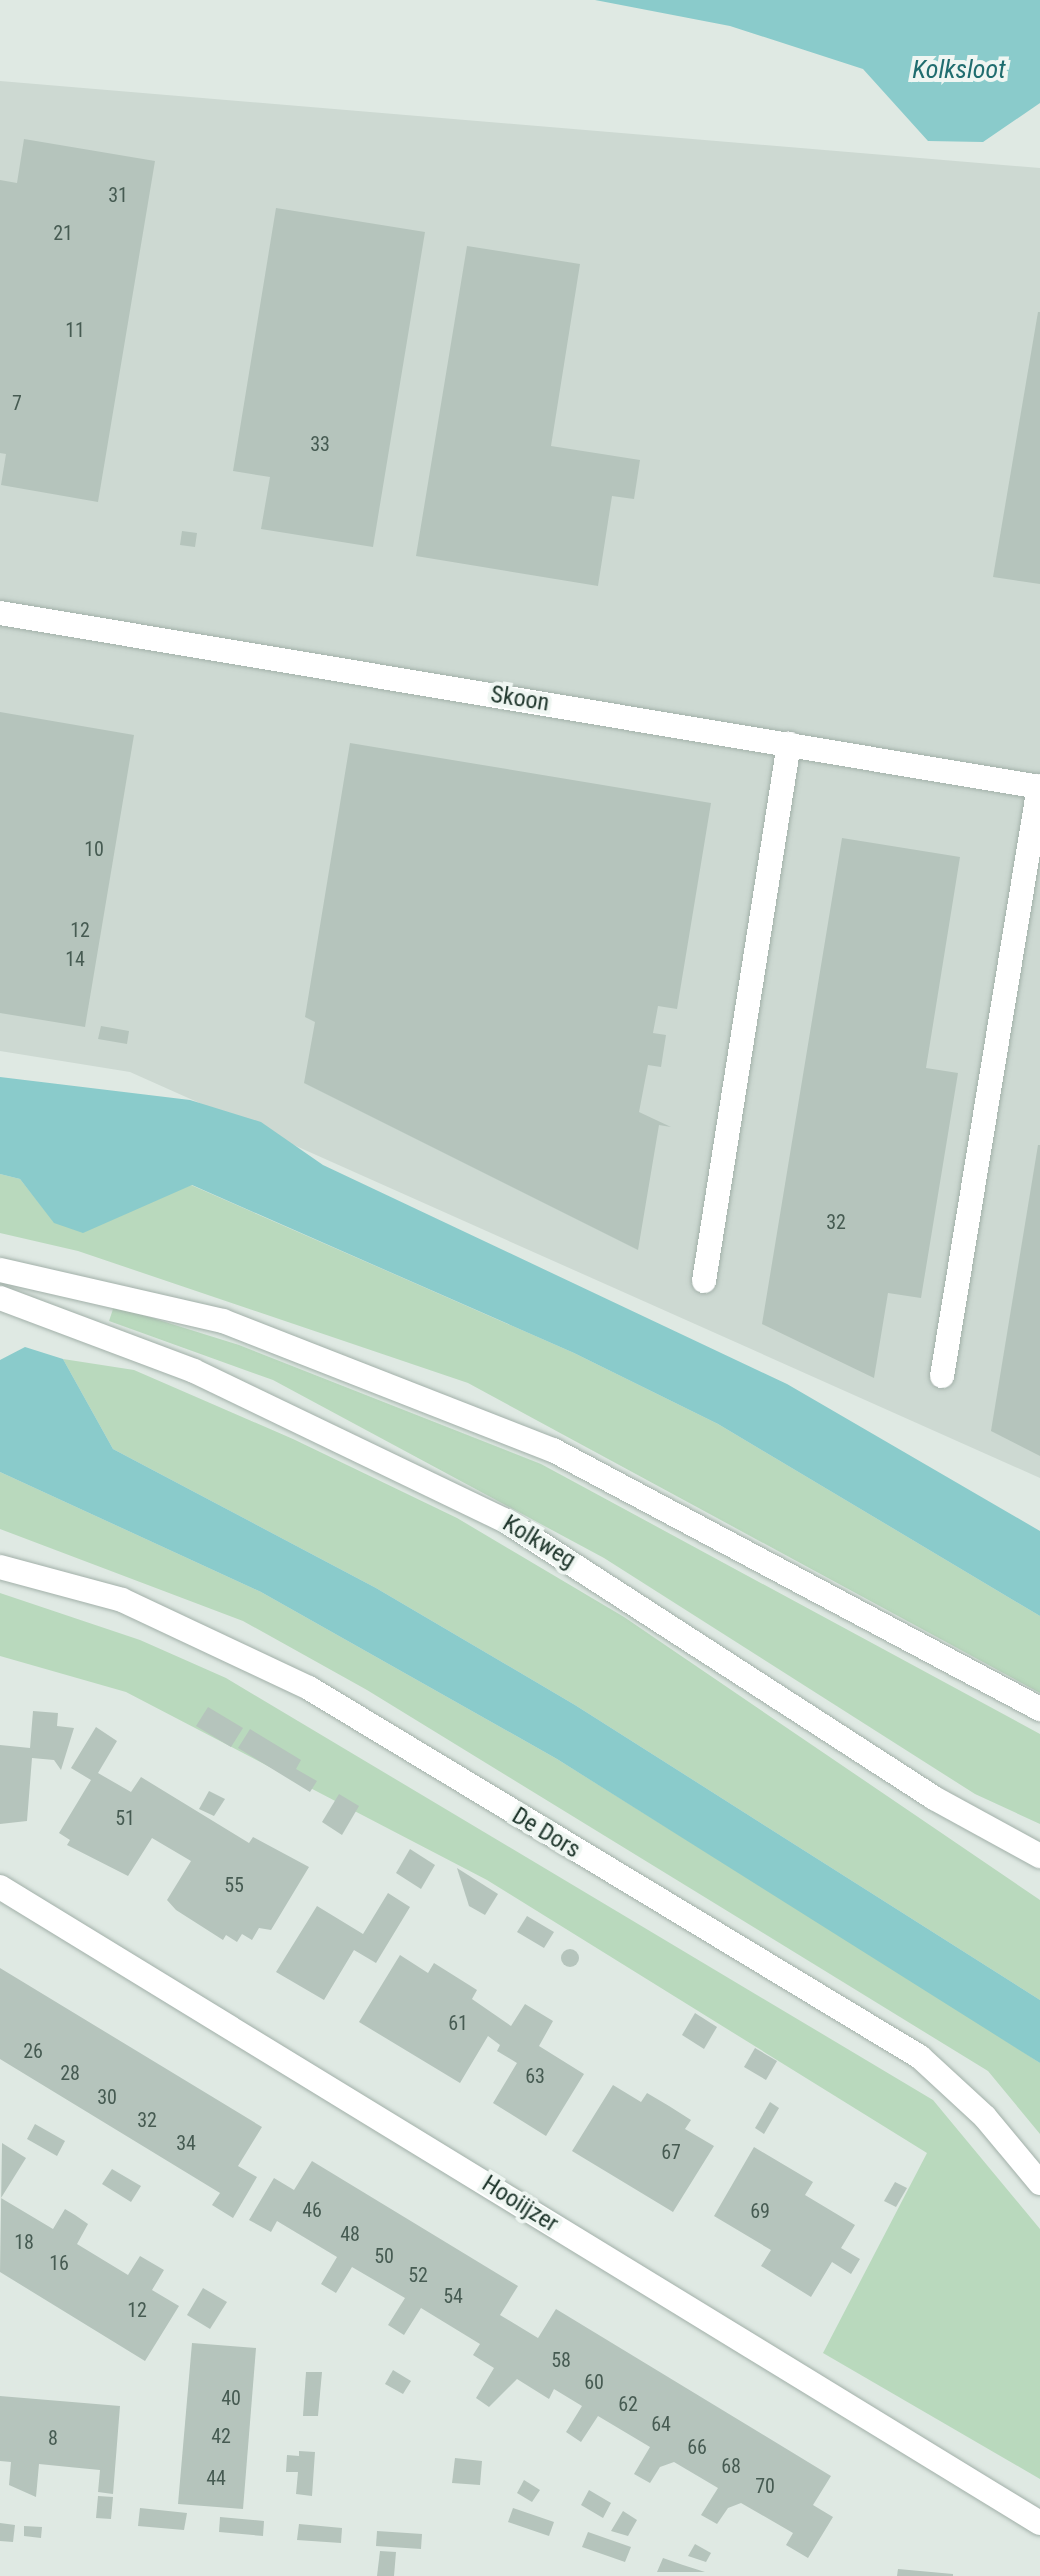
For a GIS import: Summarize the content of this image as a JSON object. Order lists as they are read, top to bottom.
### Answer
{
  "streets": {
    "street": [
      "Skoon",
      "Kolkweg",
      "De Dors",
      "Hooiijzer"
    ]
  },
  "water": ["Kolksloot"],
  "house_numbers": [
    "31",
    "21",
    "11",
    "7",
    "33",
    "10",
    "12",
    "14",
    "32",
    "51",
    "55",
    "61",
    "26",
    "28",
    "63",
    "30",
    "32",
    "34",
    "67",
    "46",
    "69",
    "48",
    "18",
    "50",
    "16",
    "52",
    "54",
    "12",
    "58",
    "60",
    "40",
    "62",
    "64",
    "42",
    "8",
    "66",
    "68",
    "44",
    "70"
  ]
}
